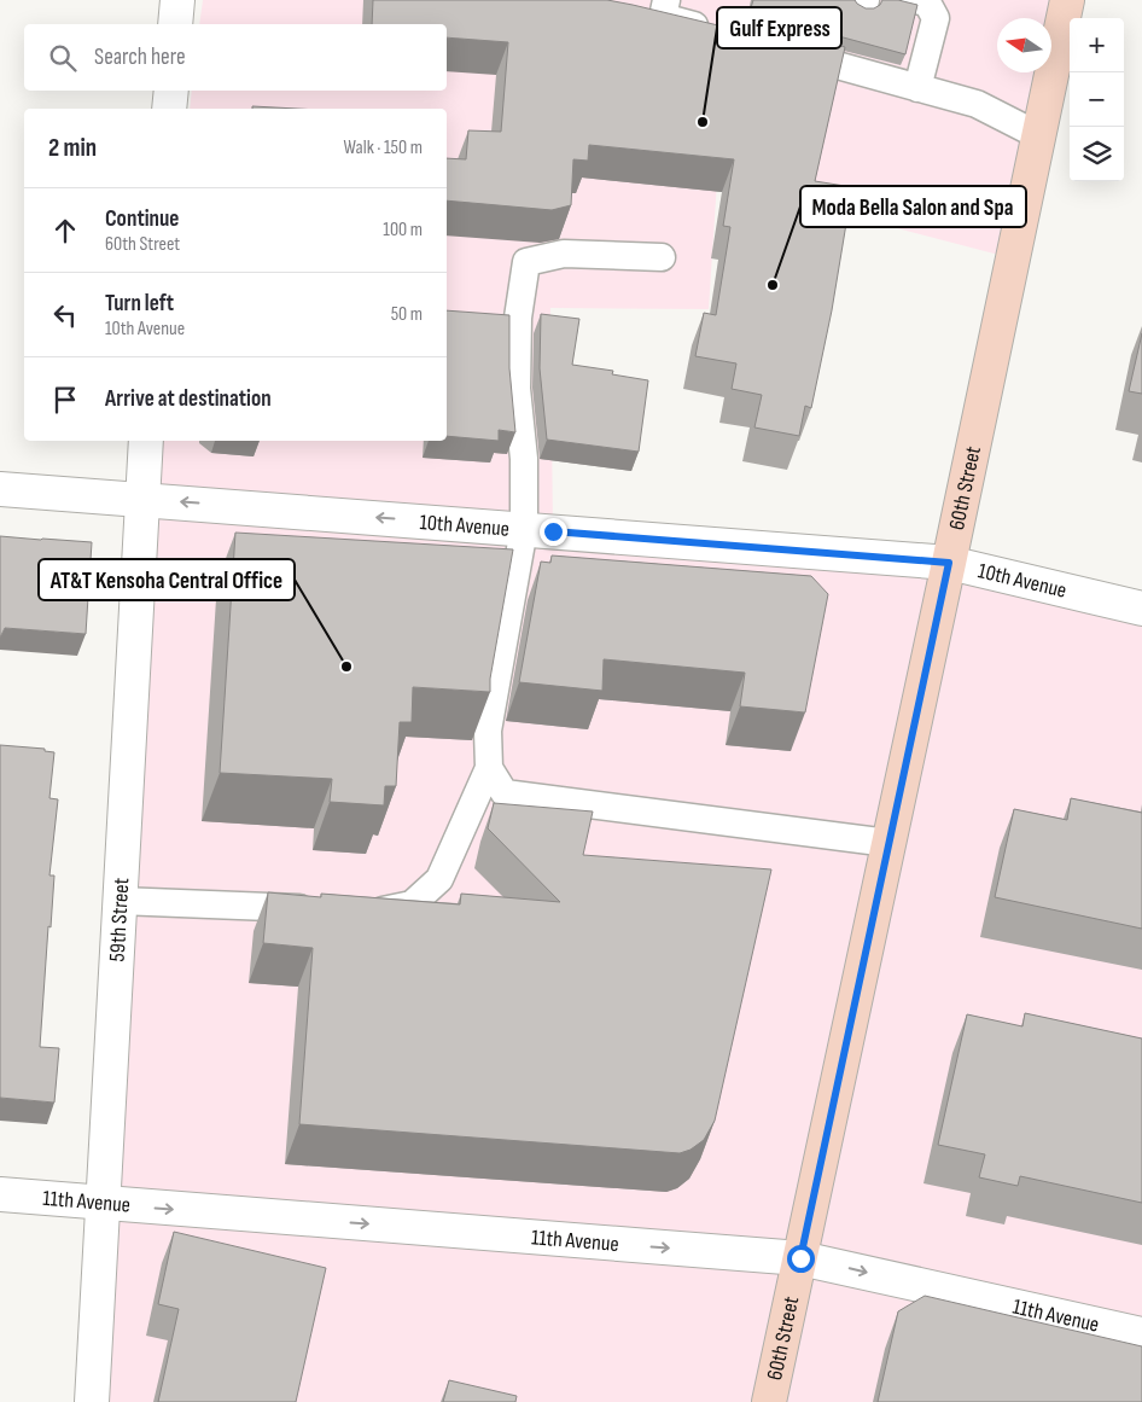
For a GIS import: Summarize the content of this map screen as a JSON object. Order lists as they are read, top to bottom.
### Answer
{
  "streets": {
    "street": [
      "60th Street",
      "10th Avenue",
      "59th Street",
      "11th Avenue"
    ]
  },
  "crossings": [
    ["60th Street", "10th Avenue"],
    ["60th Street", "11th Avenue"],
    ["10th Avenue", "59th Street"],
    ["59th Street", "11th Avenue"]
  ],
  "one_way": ["11th Avenue"],
  "places": ["Gulf Express", "Moda Bella Salon and Spa", "AT&T Kensoha Central Office"],
  "north": "left",
  "page": {
    "map_buttons": ["+", "−"],
    "search": "Search here",
    "heading": ["2 min", "Walk · 150 m"],
    "list": [
      ["Continue", "60th Street", "100 m"],
      ["Turn left", "10th Avenue", "50 m"],
      "Arrive at destination"
    ]
  }
}
